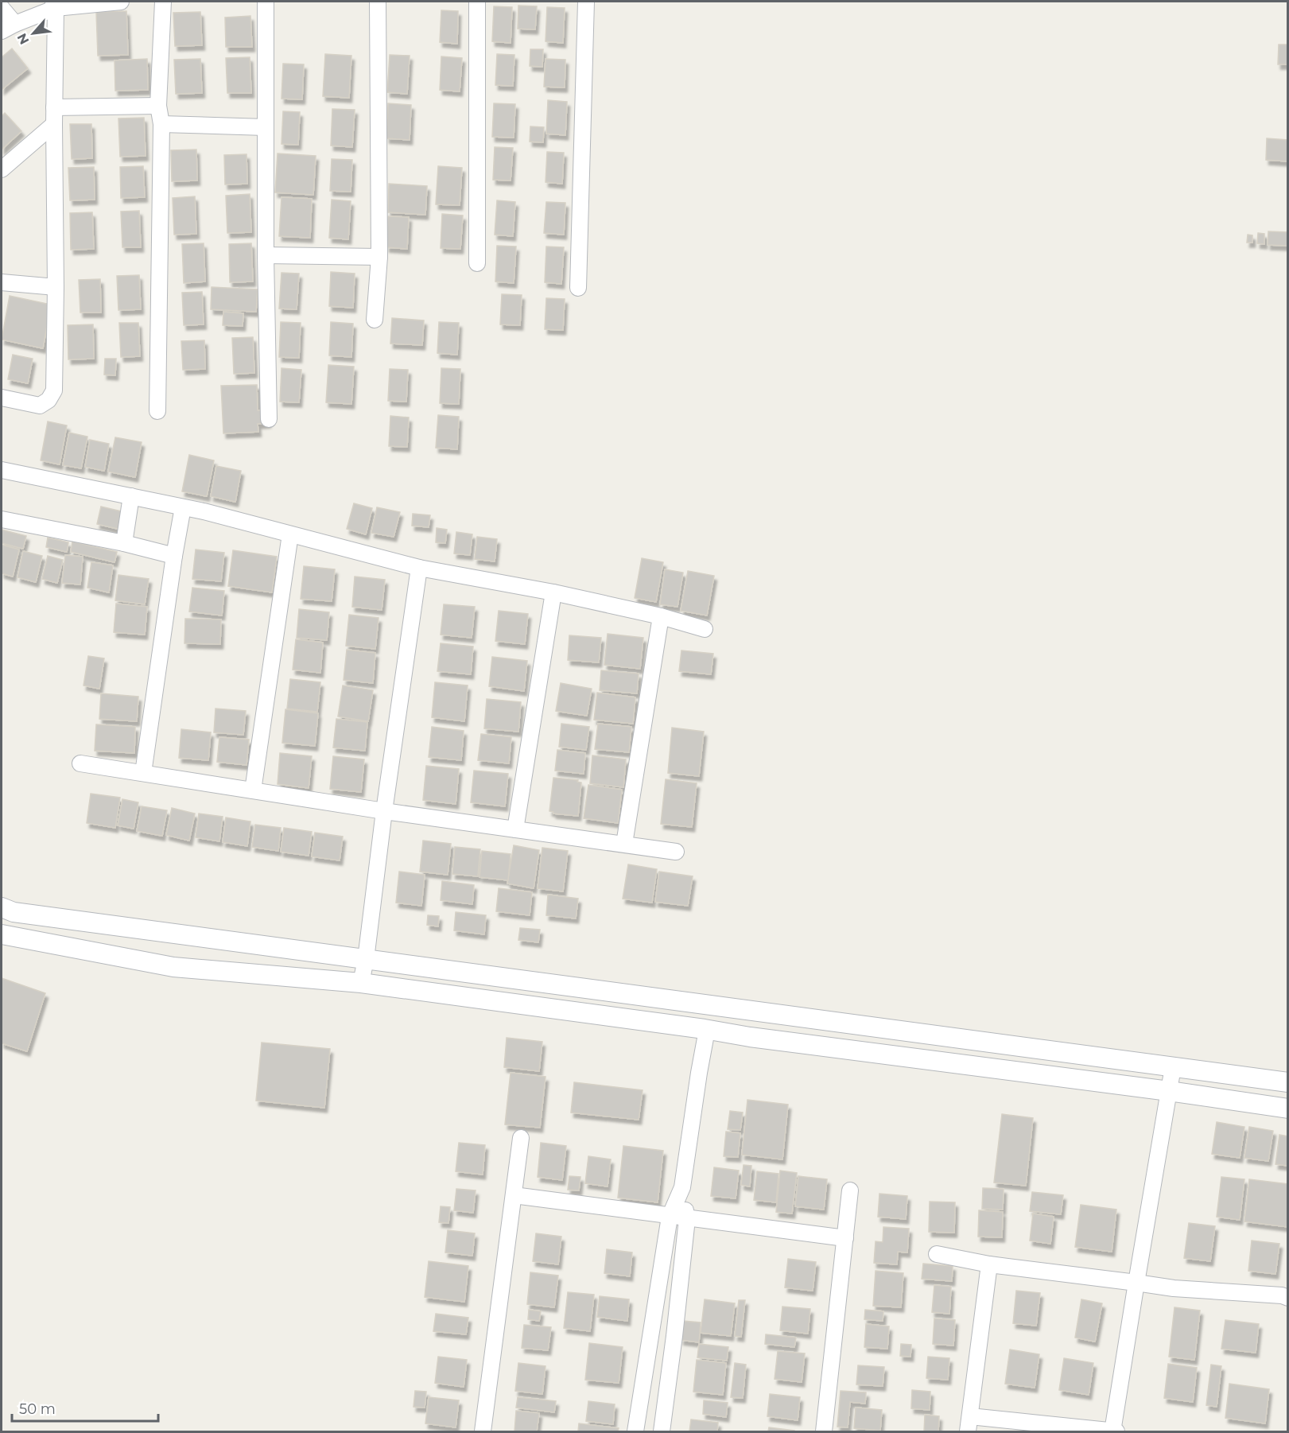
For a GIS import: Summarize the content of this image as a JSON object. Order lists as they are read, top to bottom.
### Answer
{
  "scale_bar": "50 m",
  "north": "bottom left"
}
